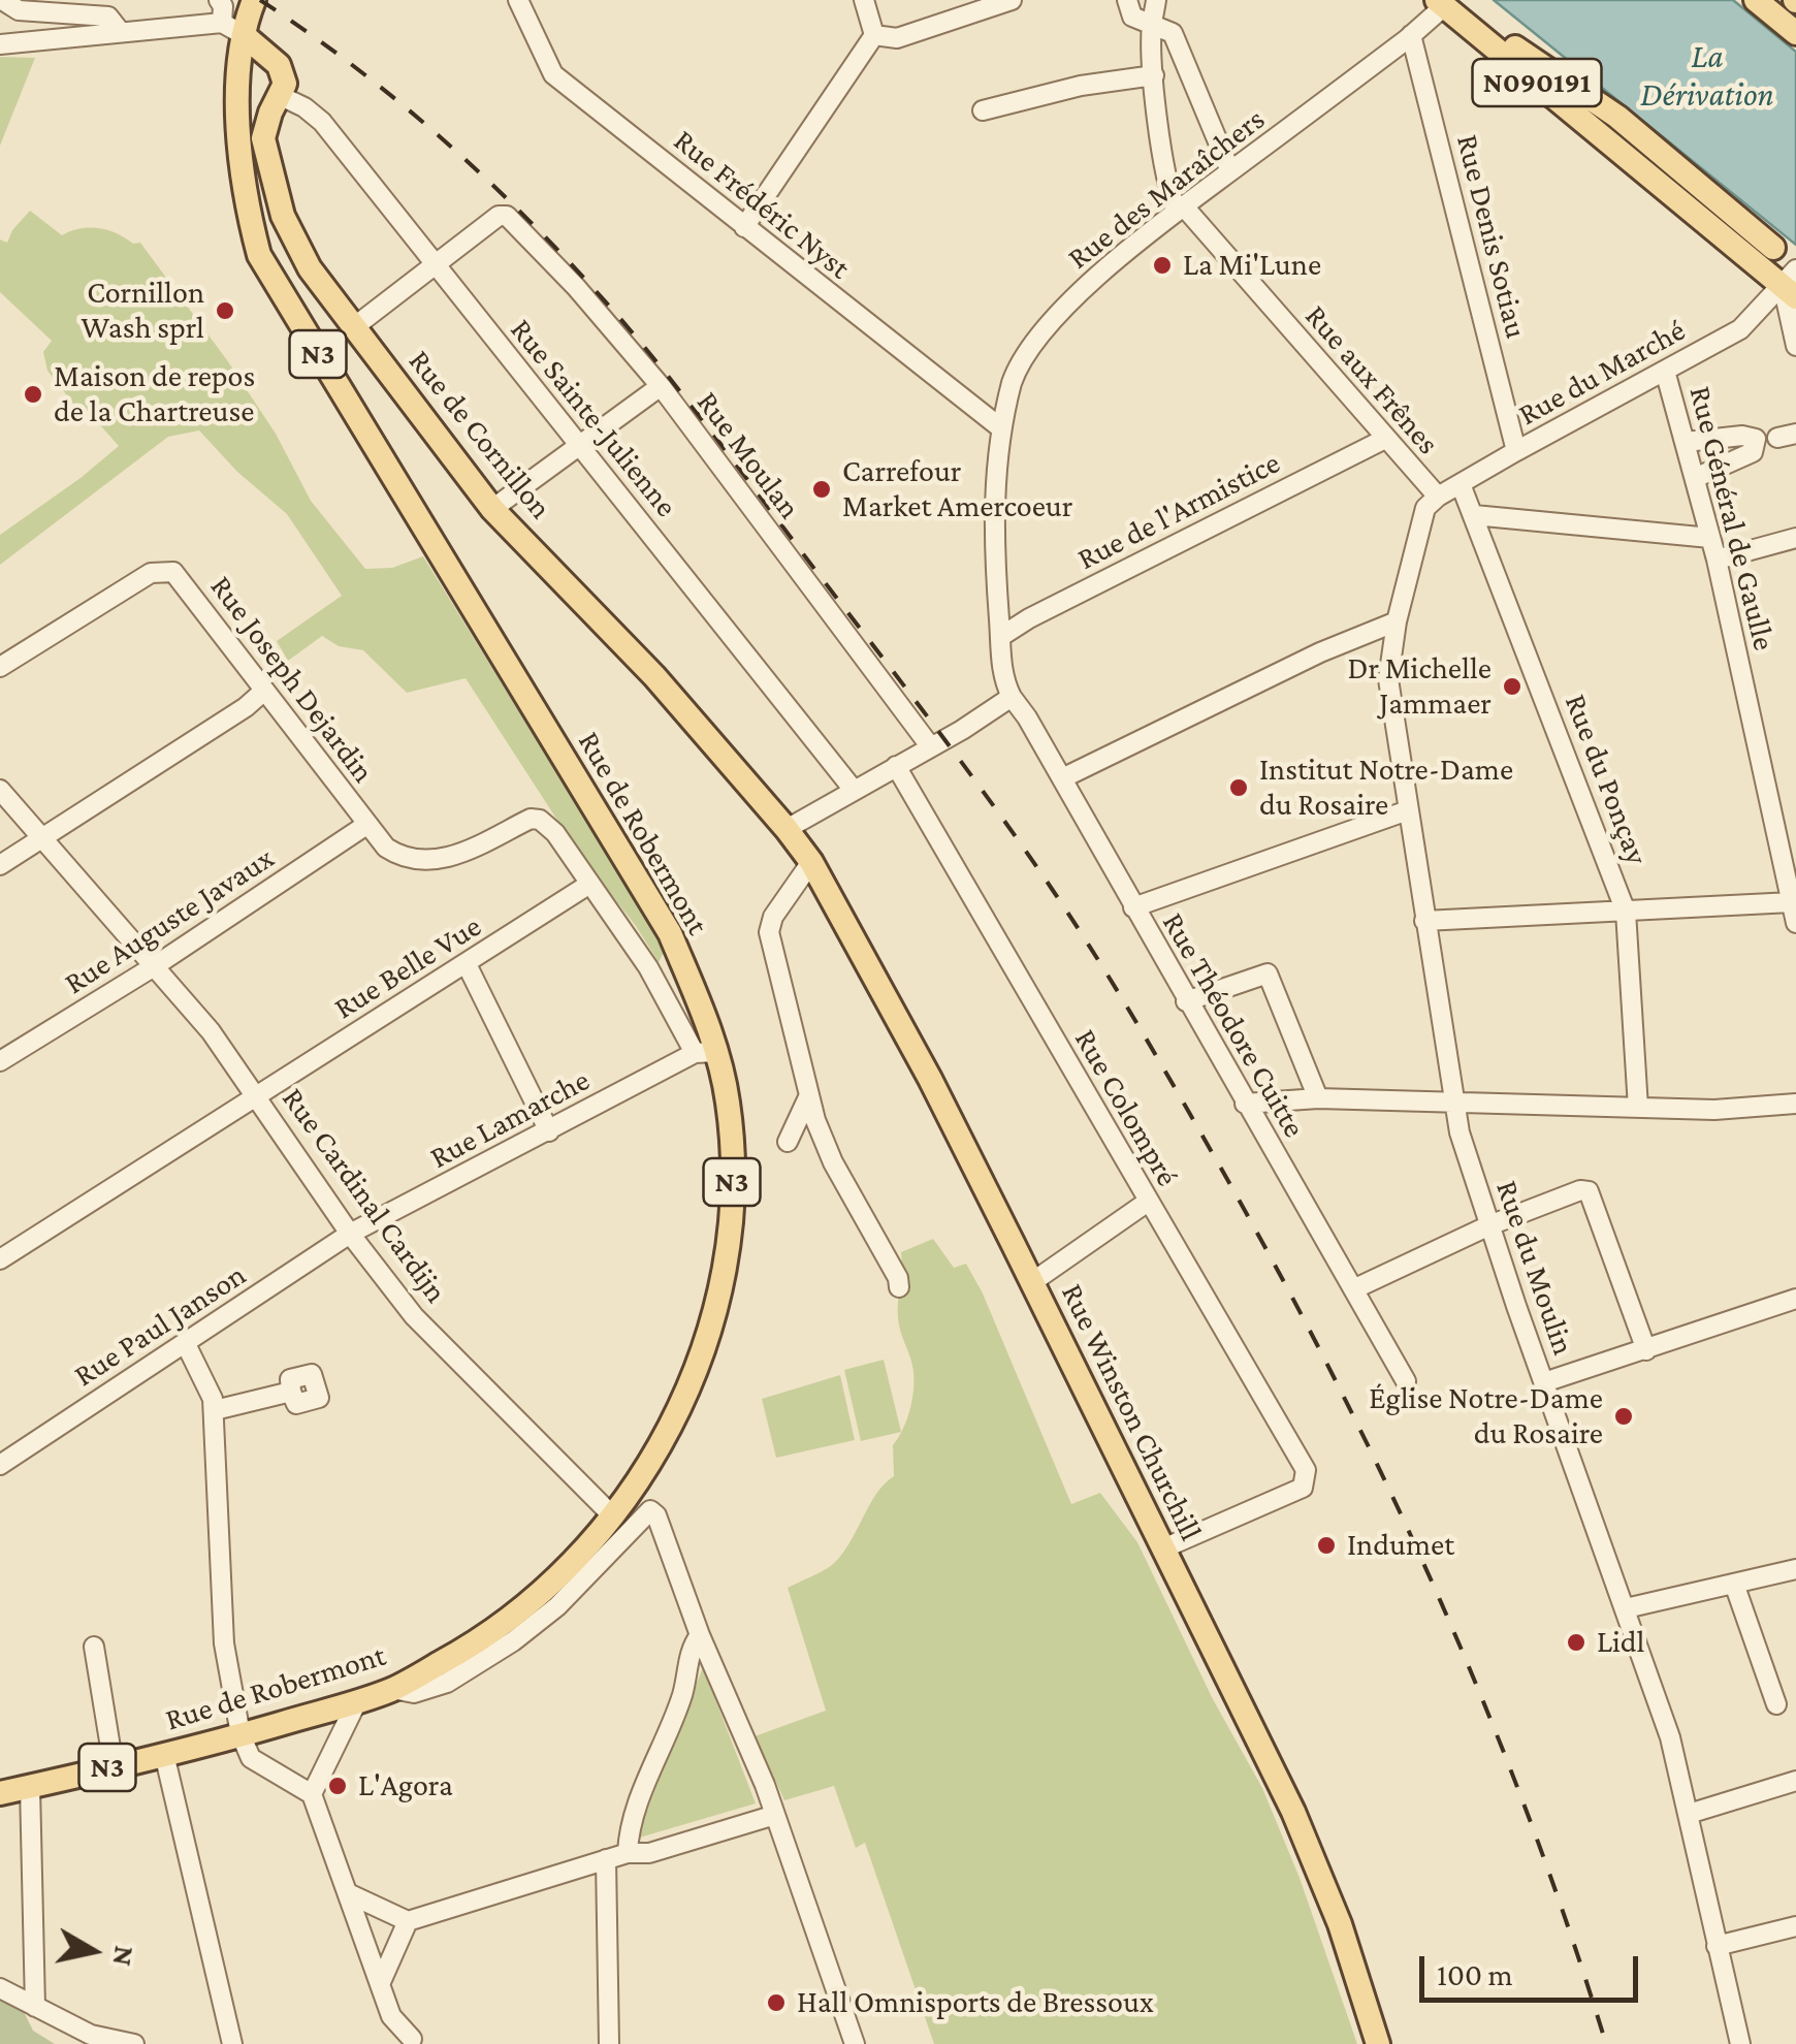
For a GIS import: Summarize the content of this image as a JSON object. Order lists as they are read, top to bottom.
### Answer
{
  "streets": {
    "main road": [
      "N090191",
      "N3",
      "Rue de Cornillon",
      "Rue de Robermont",
      "Rue Winston Churchill"
    ],
    "street": [
      "Rue des Maraîchers",
      "Rue Frédéric Nyst",
      "Rue Denis Sotiau",
      "Rue du Marché",
      "Rue aux Frênes",
      "Rue Sainte-Julienne",
      "Rue Moulan",
      "Rue de l'Armistice",
      "Rue Général de Gaulle",
      "Rue Joseph Dejardin",
      "Rue du Ponçay",
      "Rue Auguste Javaux",
      "Rue Belle Vue",
      "Rue Théodore Cuitte",
      "Rue Colompré",
      "Rue Lamarche",
      "Rue Cardinal Cardijn",
      "Rue du Moulin",
      "Rue Paul Janson"
    ]
  },
  "crossings": [
    ["N090191", "Rue des Maraîchers"],
    ["N090191", "Rue du Marché"],
    ["Rue des Maraîchers", "Rue Frédéric Nyst"],
    ["Rue des Maraîchers", "Rue Denis Sotiau"],
    ["Rue des Maraîchers", "Rue aux Frênes"],
    ["Rue des Maraîchers", "Rue de l'Armistice"],
    ["Rue des Maraîchers", "Rue Théodore Cuitte"],
    ["Rue Denis Sotiau", "Rue du Marché"],
    ["N3", "Rue de Robermont"],
    ["Rue du Marché", "Rue aux Frênes"],
    ["Rue du Marché", "Rue Général de Gaulle"],
    ["Rue du Marché", "Rue du Ponçay"],
    ["Rue du Marché", "Rue du Moulin"],
    ["Rue aux Frênes", "Rue de l'Armistice"],
    ["Rue aux Frênes", "Rue du Moulin"],
    ["Rue Sainte-Julienne", "Rue de Cornillon"],
    ["Rue Sainte-Julienne", "Rue Moulan"],
    ["Rue de Cornillon", "Rue Winston Churchill"],
    ["Rue Joseph Dejardin", "Rue Auguste Javaux"],
    ["Rue Joseph Dejardin", "Rue Belle Vue"],
    ["Rue de Robermont", "Rue Lamarche"],
    ["Rue de Robermont", "Rue Cardinal Cardijn"],
    ["Rue Auguste Javaux", "Rue Cardinal Cardijn"],
    ["Rue Belle Vue", "Rue Cardinal Cardijn"],
    ["Rue Colompré", "Rue Winston Churchill"],
    ["Rue Lamarche", "Rue Cardinal Cardijn"],
    ["Rue Lamarche", "Rue Paul Janson"],
    ["Rue Cardinal Cardijn", "Rue Paul Janson"]
  ],
  "water": ["La Dérivation"],
  "places": [
    "La Mi'Lune",
    "Cornillon Wash sprl",
    "Maison de repos de la Chartreuse",
    "Carrefour Market Amercoeur",
    "Dr Michelle Jammaer",
    "Institut Notre-Dame du Rosaire",
    "Église Notre-Dame du Rosaire",
    "Indumet",
    "Lidl",
    "L'Agora",
    "Hall Omnisports de Bressoux"
  ],
  "scale_bar": "100 m",
  "north": "right"
}
